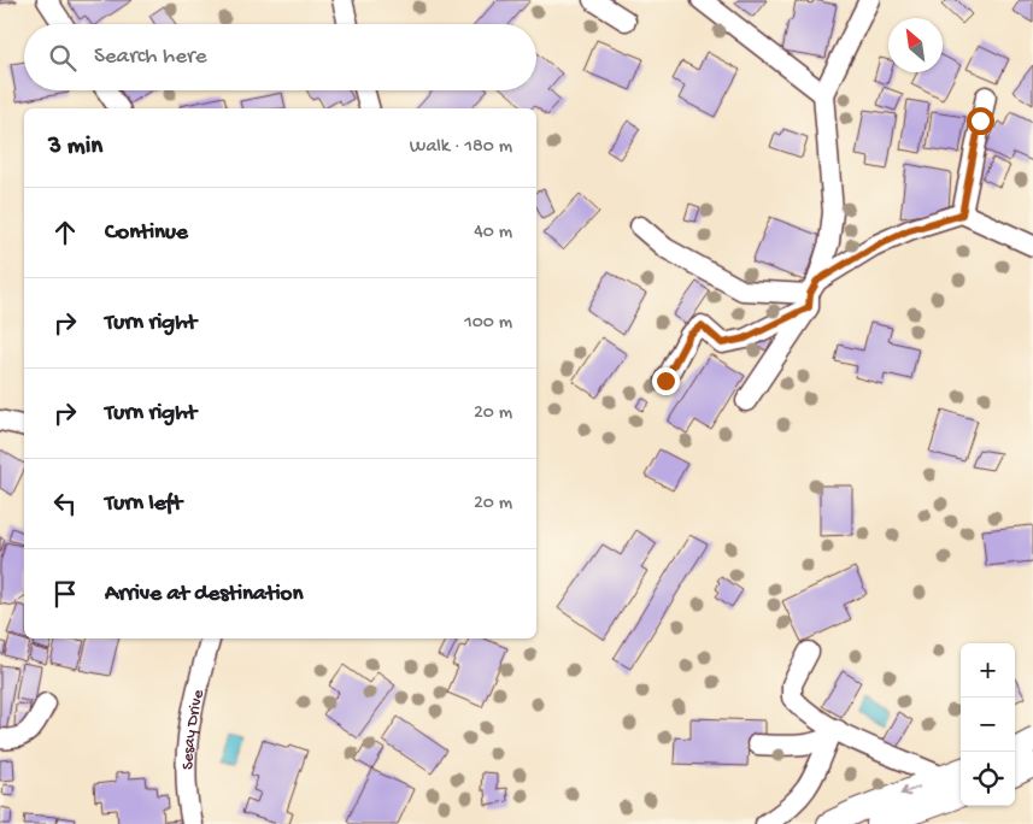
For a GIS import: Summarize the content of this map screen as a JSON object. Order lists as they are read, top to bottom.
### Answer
{
  "streets": {
    "street": ["Sesay Drive"]
  },
  "north": "top left",
  "page": {
    "search": "Search here",
    "heading": ["3 min", "Walk · 180 m"],
    "list": [
      ["Continue", "40 m"],
      ["Turn right", "100 m"],
      ["Turn right", "20 m"],
      ["Turn left", "20 m"],
      "Arrive at destination"
    ],
    "map_buttons": ["+", "−"]
  }
}
